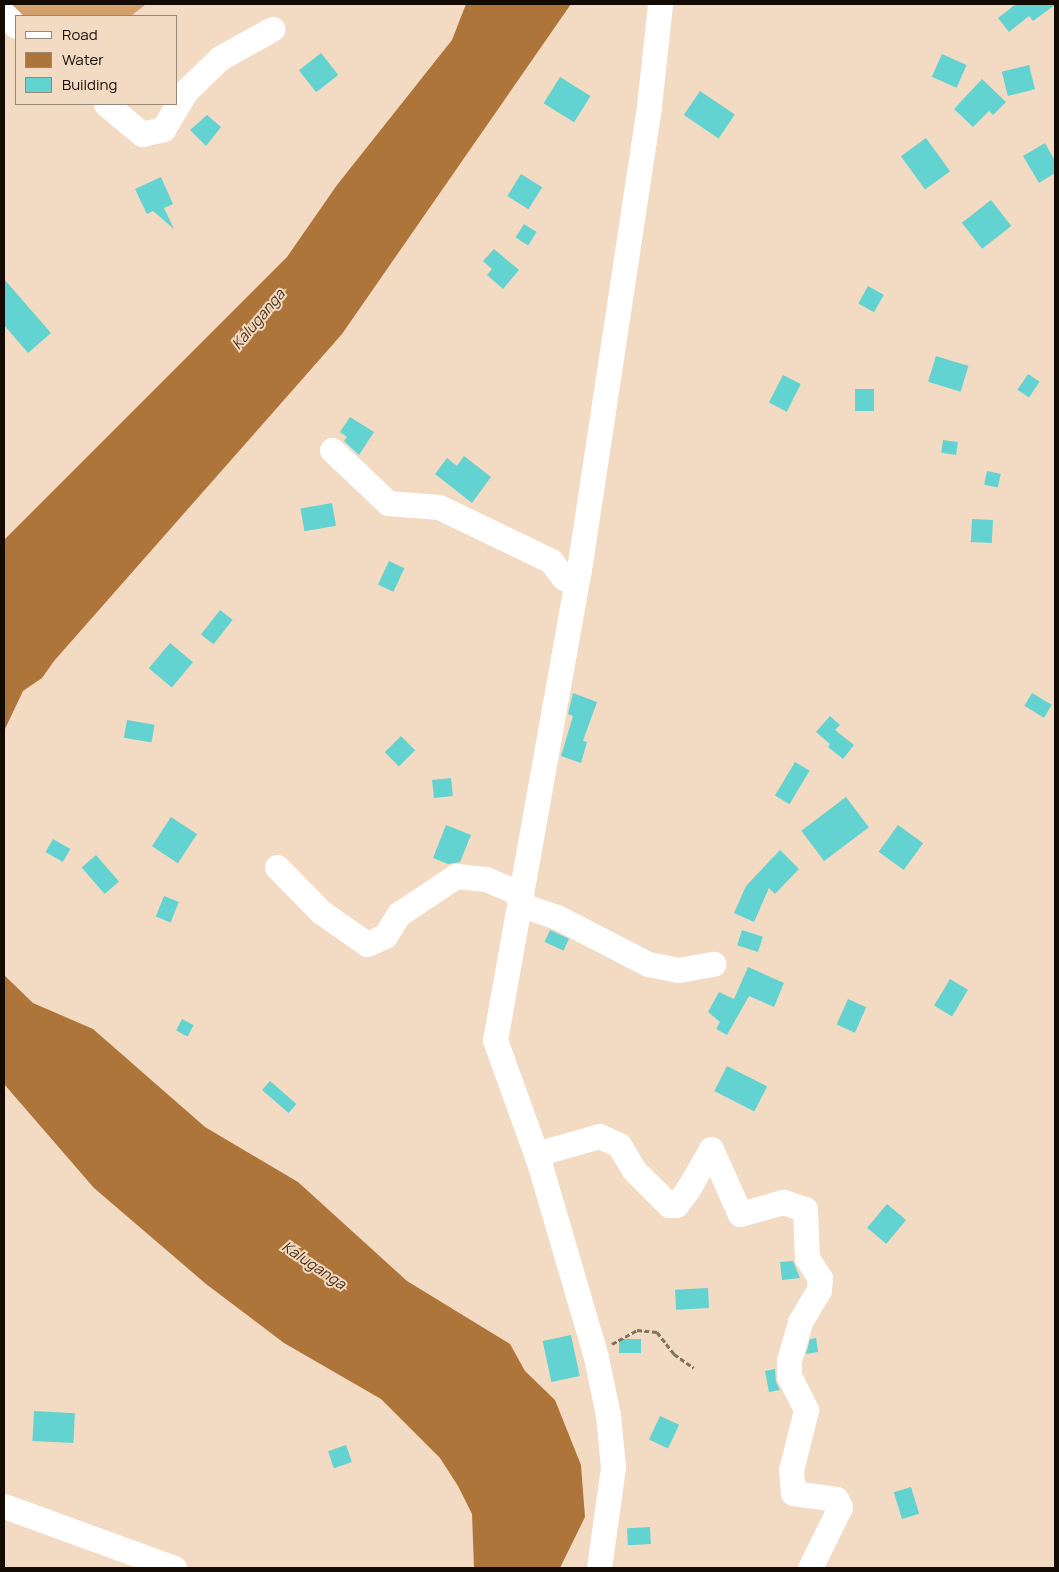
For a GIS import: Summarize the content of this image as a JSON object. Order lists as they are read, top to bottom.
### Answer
{
  "water": ["Kaluganga"],
  "legend": ["Road", "Water", "Building"]
}
